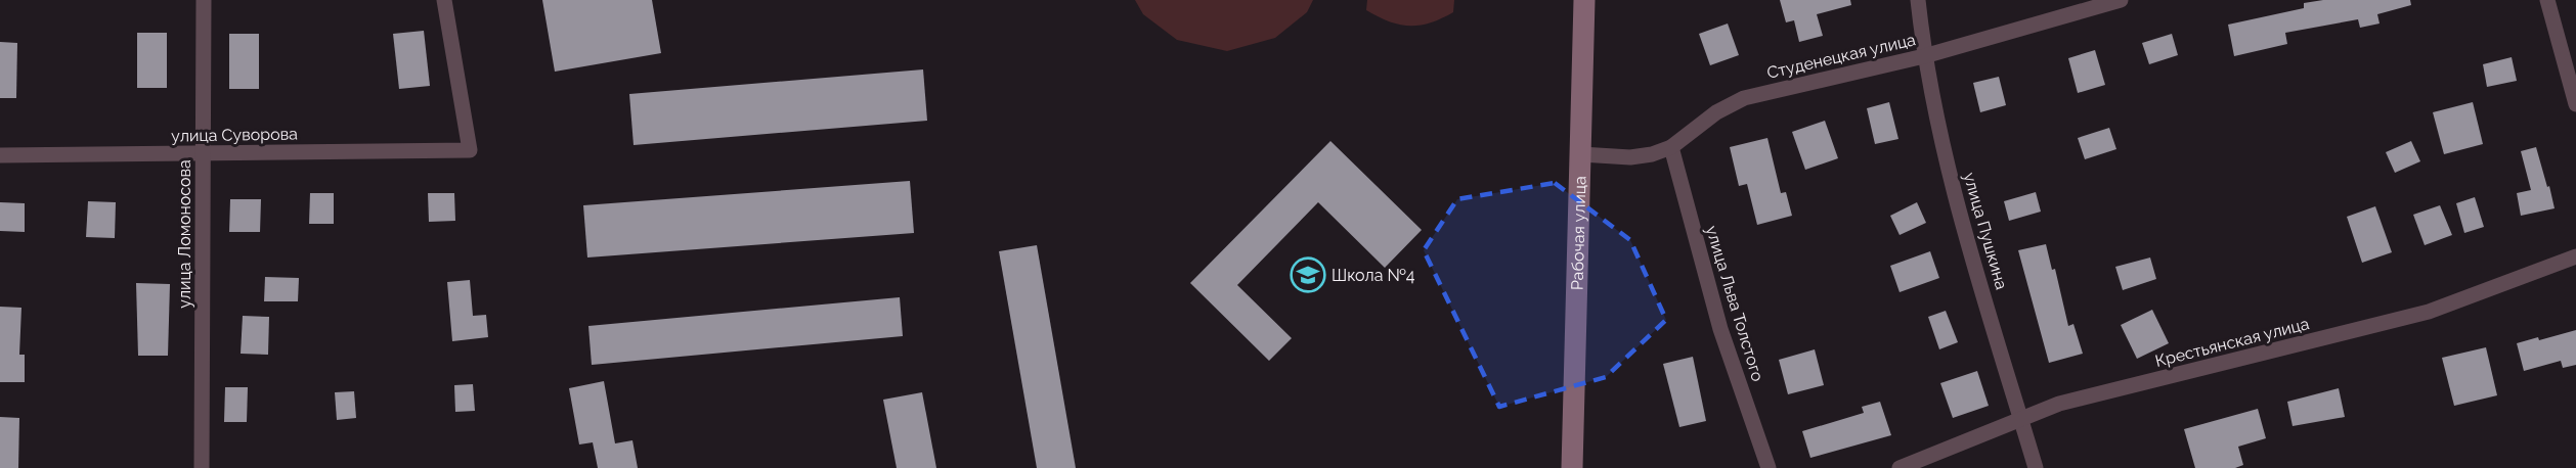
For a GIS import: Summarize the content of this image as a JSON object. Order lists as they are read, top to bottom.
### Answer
{
  "streets": {
    "street": [
      "Студенецкая улица",
      "улица Суворова",
      "улица Пушкина",
      "улица Ломоносова",
      "Рабочая улица",
      "улица Льва Толстого",
      "Крестьянская улица"
    ]
  },
  "crossings": [
    ["Студенецкая улица", "улица Пушкина"],
    ["Студенецкая улица", "Рабочая улица"],
    ["Студенецкая улица", "улица Льва Толстого"],
    ["улица Суворова", "улица Ломоносова"],
    ["улица Пушкина", "Крестьянская улица"]
  ],
  "places": {
    "school or university": ["Школа №4"]
  }
}
